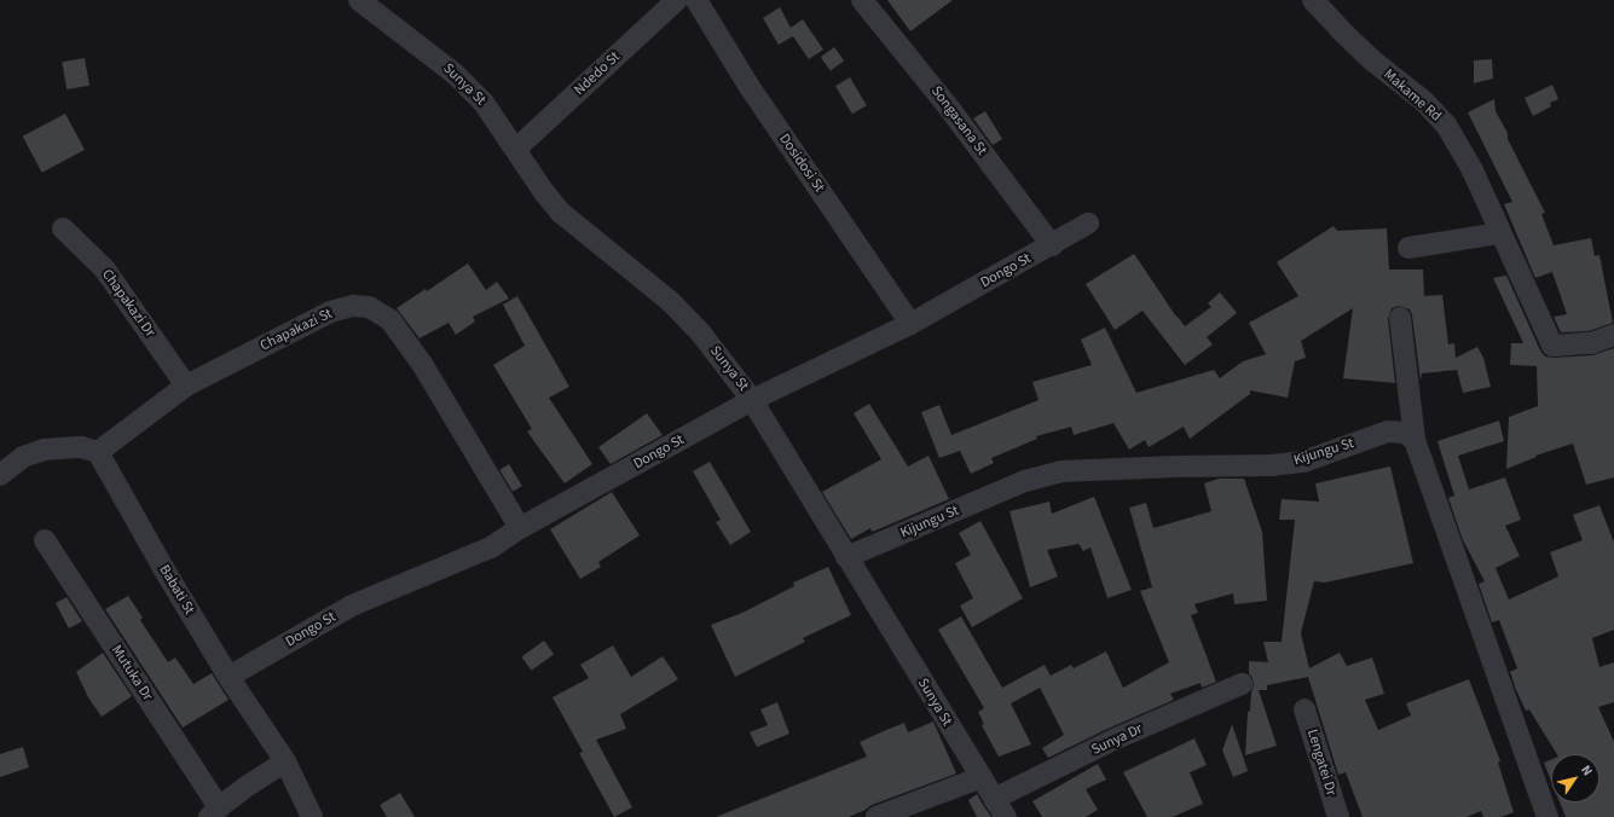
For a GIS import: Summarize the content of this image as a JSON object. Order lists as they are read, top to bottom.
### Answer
{
  "streets": {
    "street": [
      "Ndedo St",
      "Sunya St",
      "Makame Rd",
      "Songasana St",
      "Dosidosi St",
      "Dongo St",
      "Chapakazi Dr",
      "Chapakazi St",
      "Kijungu St",
      "Babati St",
      "Mutuka Dr",
      "Sunya Dr",
      "Lengatei Dr"
    ]
  },
  "crossings": [
    ["Ndedo St", "Sunya St"],
    ["Sunya St", "Dongo St"],
    ["Sunya St", "Kijungu St"],
    ["Sunya St", "Sunya Dr"],
    ["Songasana St", "Dongo St"],
    ["Dosidosi St", "Dongo St"],
    ["Dongo St", "Chapakazi St"],
    ["Dongo St", "Babati St"],
    ["Chapakazi Dr", "Chapakazi St"],
    ["Chapakazi St", "Babati St"]
  ],
  "north": "top right"
}
